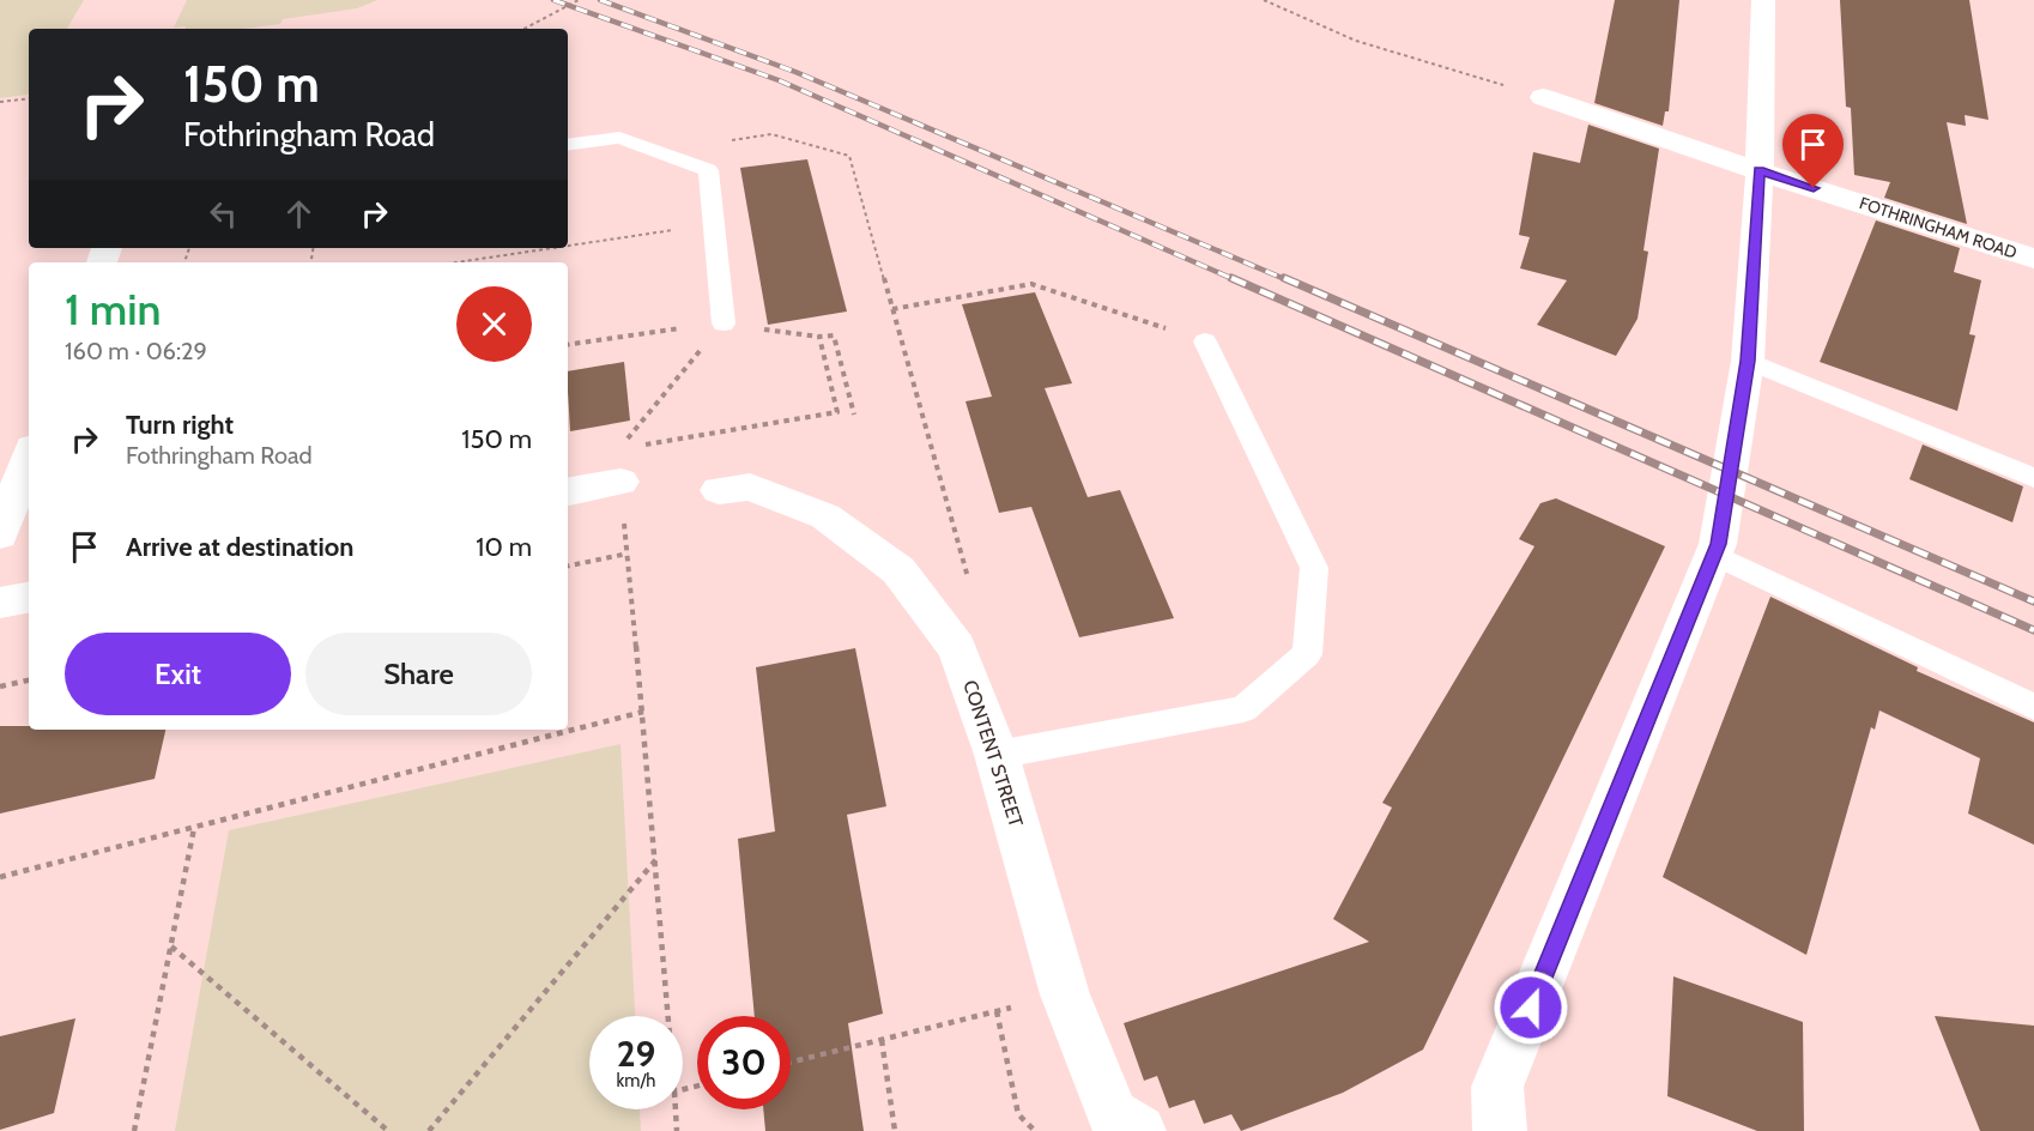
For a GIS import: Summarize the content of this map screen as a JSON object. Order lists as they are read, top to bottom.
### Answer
{
  "streets": {
    "street": ["FOTHRINGHAM ROAD", "CONTENT STREET"]
  },
  "page": {
    "turn": ["150 m", "Fothringham Road"],
    "heading": ["1 min", "160 m · 06:29"],
    "list": [
      {
        "name": "Turn right",
        "note": "Fothringham Road",
        "value": "150 m"
      },
      {
        "name": "Arrive at destination",
        "value": "10 m"
      }
    ],
    "buttons": ["Exit", "Share"],
    "speed": "29 km/h",
    "limit": "30"
  }
}
